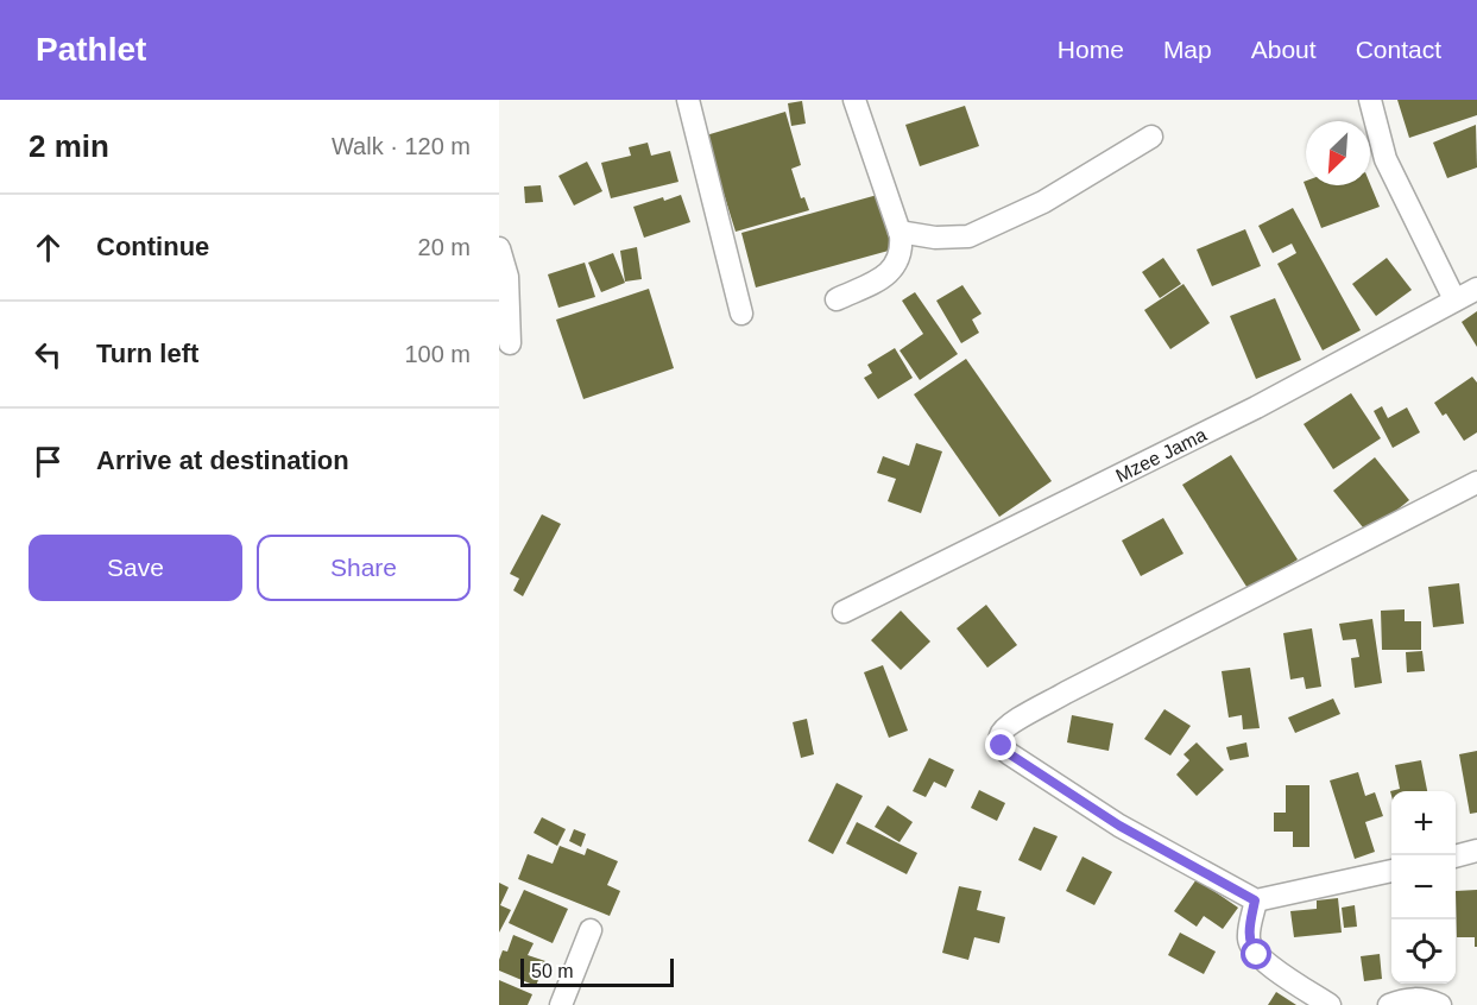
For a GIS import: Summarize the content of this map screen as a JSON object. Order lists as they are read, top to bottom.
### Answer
{
  "streets": {
    "street": ["Mzee Jama"]
  },
  "scale_bar": "50 m",
  "north": "bottom left",
  "page": {
    "header": "Pathlet",
    "nav": [
      "Home",
      "Map",
      "About",
      "Contact"
    ],
    "heading": ["2 min", "Walk · 120 m"],
    "list": [
      ["Continue", "20 m"],
      ["Turn left", "100 m"],
      "Arrive at destination"
    ],
    "buttons": ["Save", "Share"],
    "map_buttons": ["+", "−"],
    "scale": "50 m"
  }
}
